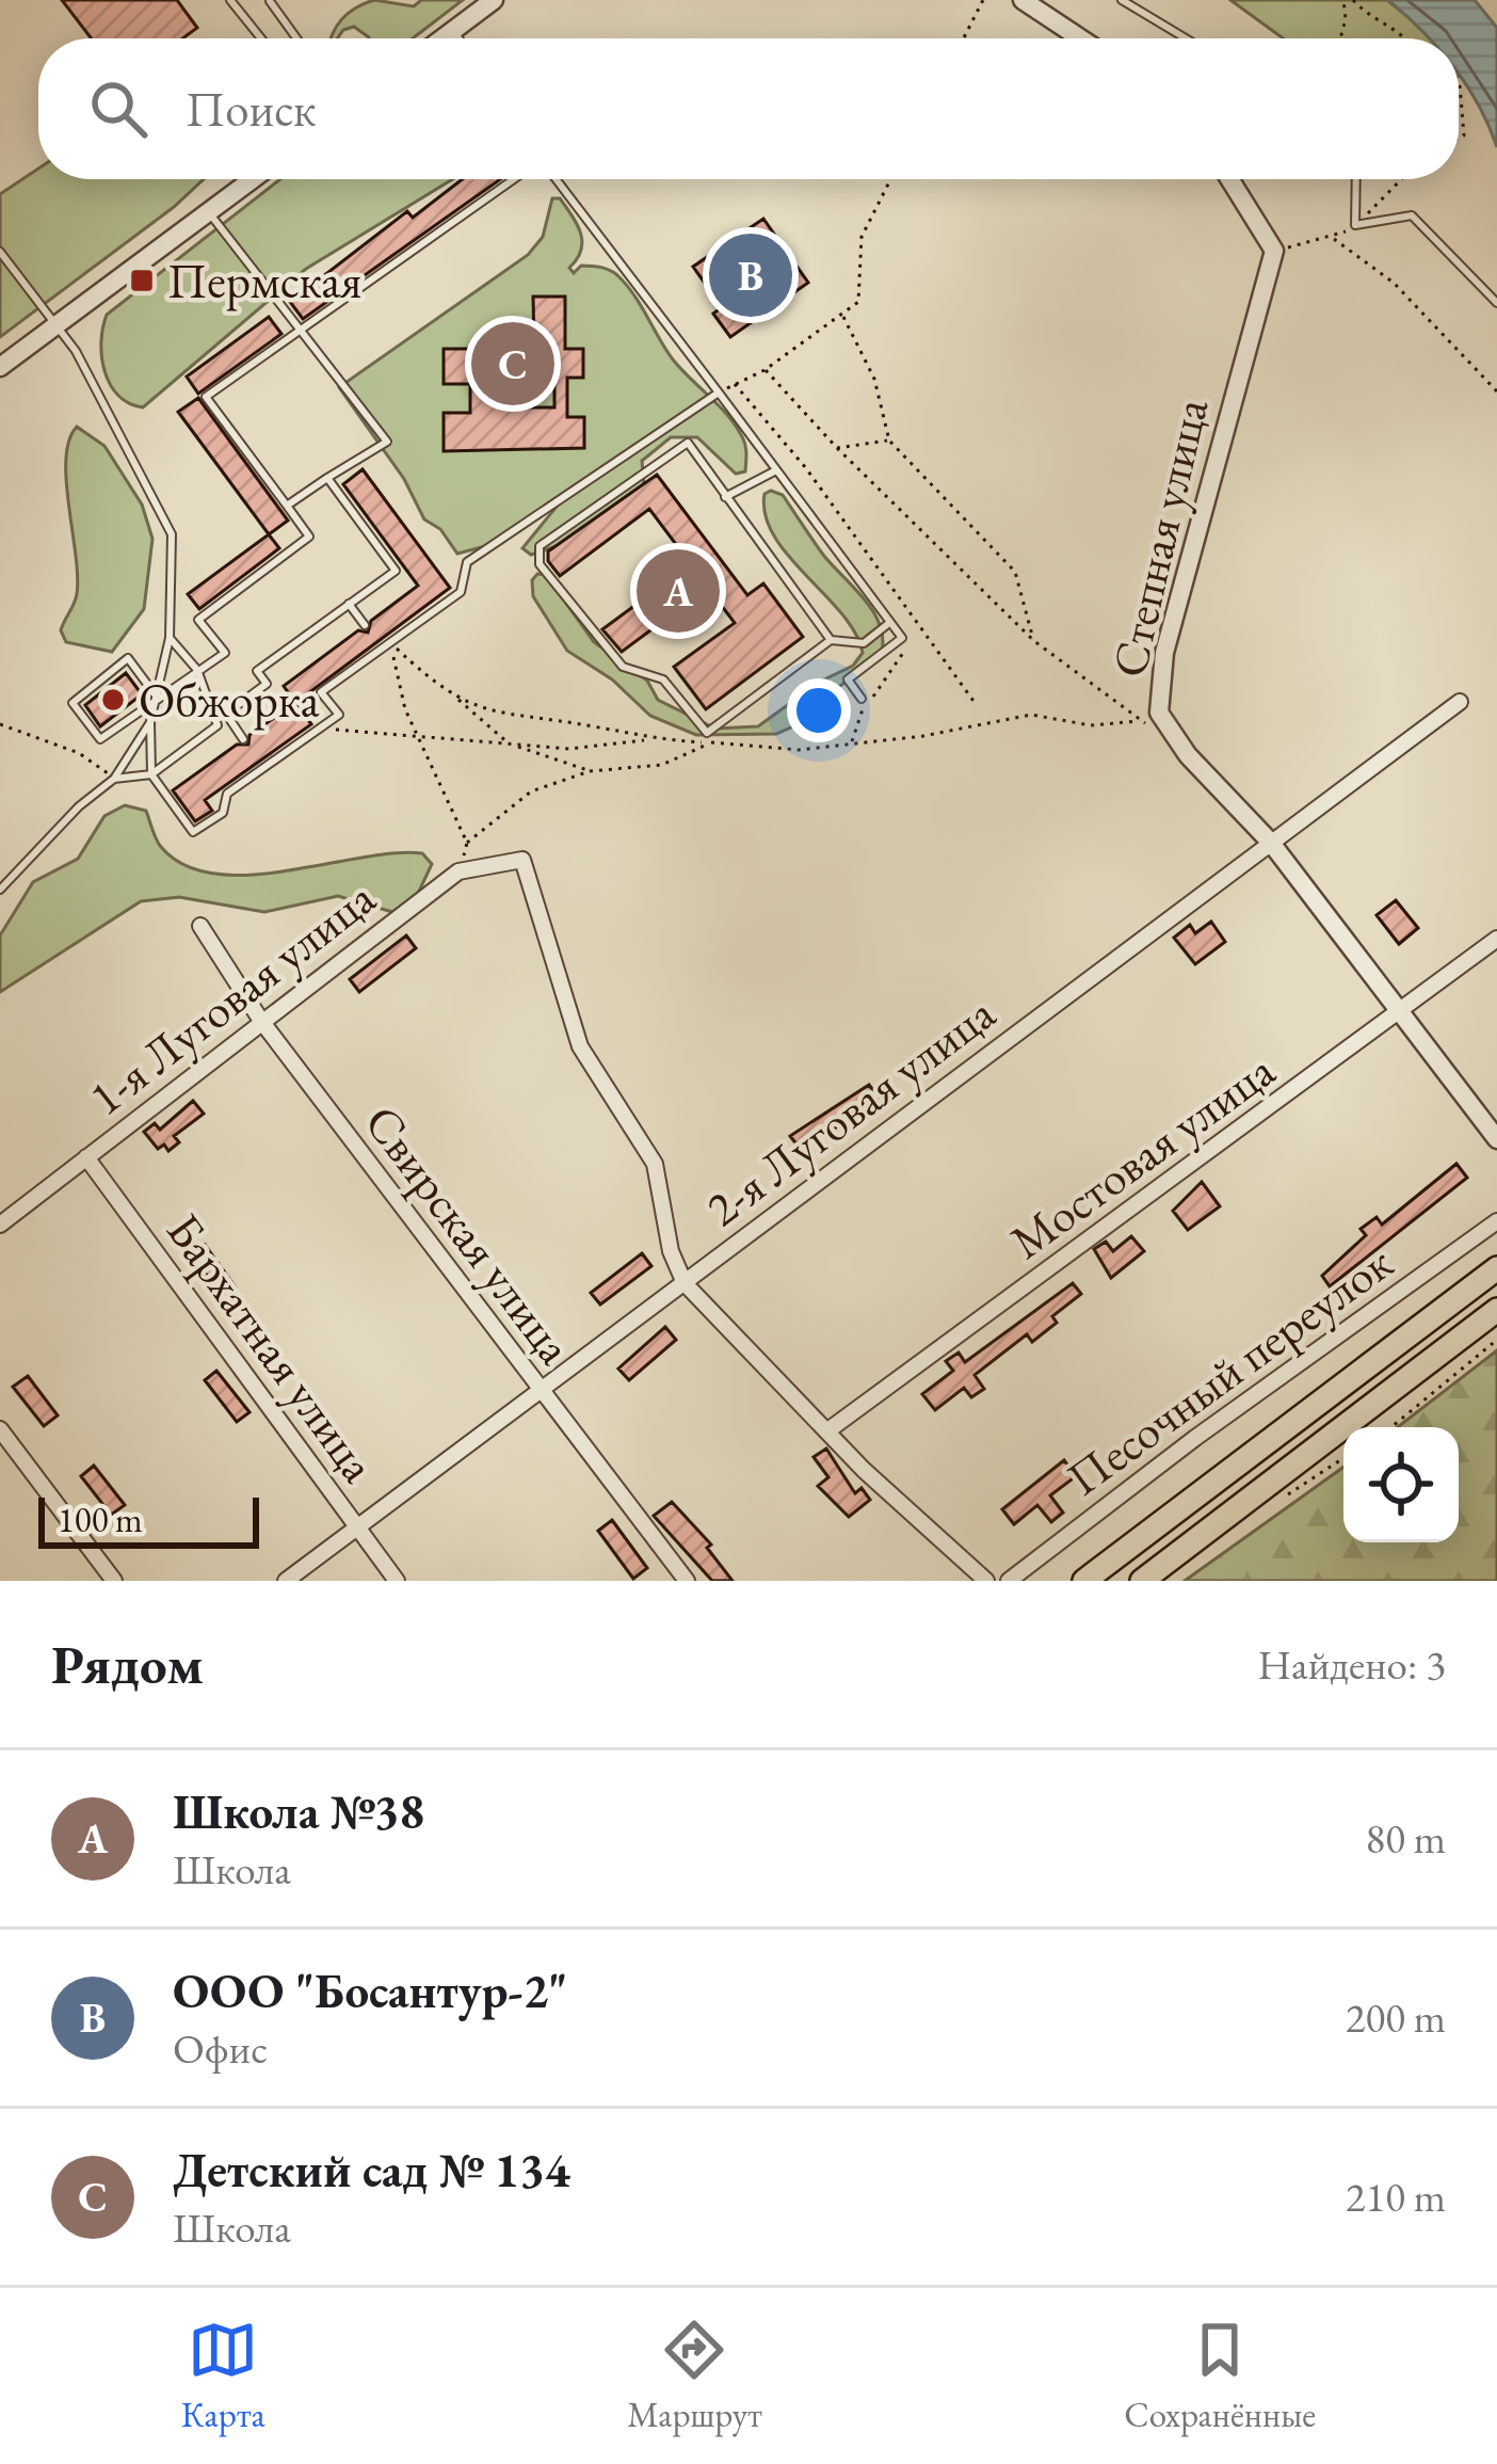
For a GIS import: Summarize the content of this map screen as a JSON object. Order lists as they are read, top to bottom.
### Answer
{
  "streets": {
    "street": [
      "Степная улица",
      "1-я Луговая улица",
      "2-я Луговая улица",
      "Мостовая улица",
      "Свирская улица",
      "Бархатная улица",
      "Песочный переулок"
    ]
  },
  "crossings": [
    ["Степная улица", "2-я Луговая улица"],
    ["Степная улица", "Мостовая улица"],
    ["1-я Луговая улица", "2-я Луговая улица"],
    ["1-я Луговая улица", "Свирская улица"],
    ["1-я Луговая улица", "Бархатная улица"],
    ["2-я Луговая улица", "Свирская улица"],
    ["2-я Луговая улица", "Бархатная улица"]
  ],
  "places": {
    "transit": ["Пермская"],
    "other": ["Обжорка"]
  },
  "scale_bar": "100 m",
  "page": {
    "search": "Поиск",
    "pins": ["B", "C", "A"],
    "scale": "100 m",
    "heading": ["Рядом", "Найдено: 3"],
    "list": [
      {
        "mark": "A",
        "name": "Школа №38",
        "note": "Школа",
        "value": "80 m"
      },
      {
        "mark": "B",
        "name": "ООО \"Босантур-2\"",
        "note": "Офис",
        "value": "200 m"
      },
      {
        "mark": "C",
        "name": "Детский сад № 134",
        "note": "Школа",
        "value": "210 m"
      }
    ],
    "nav": ["Карта", "Маршрут", "Сохранённые"]
  }
}
